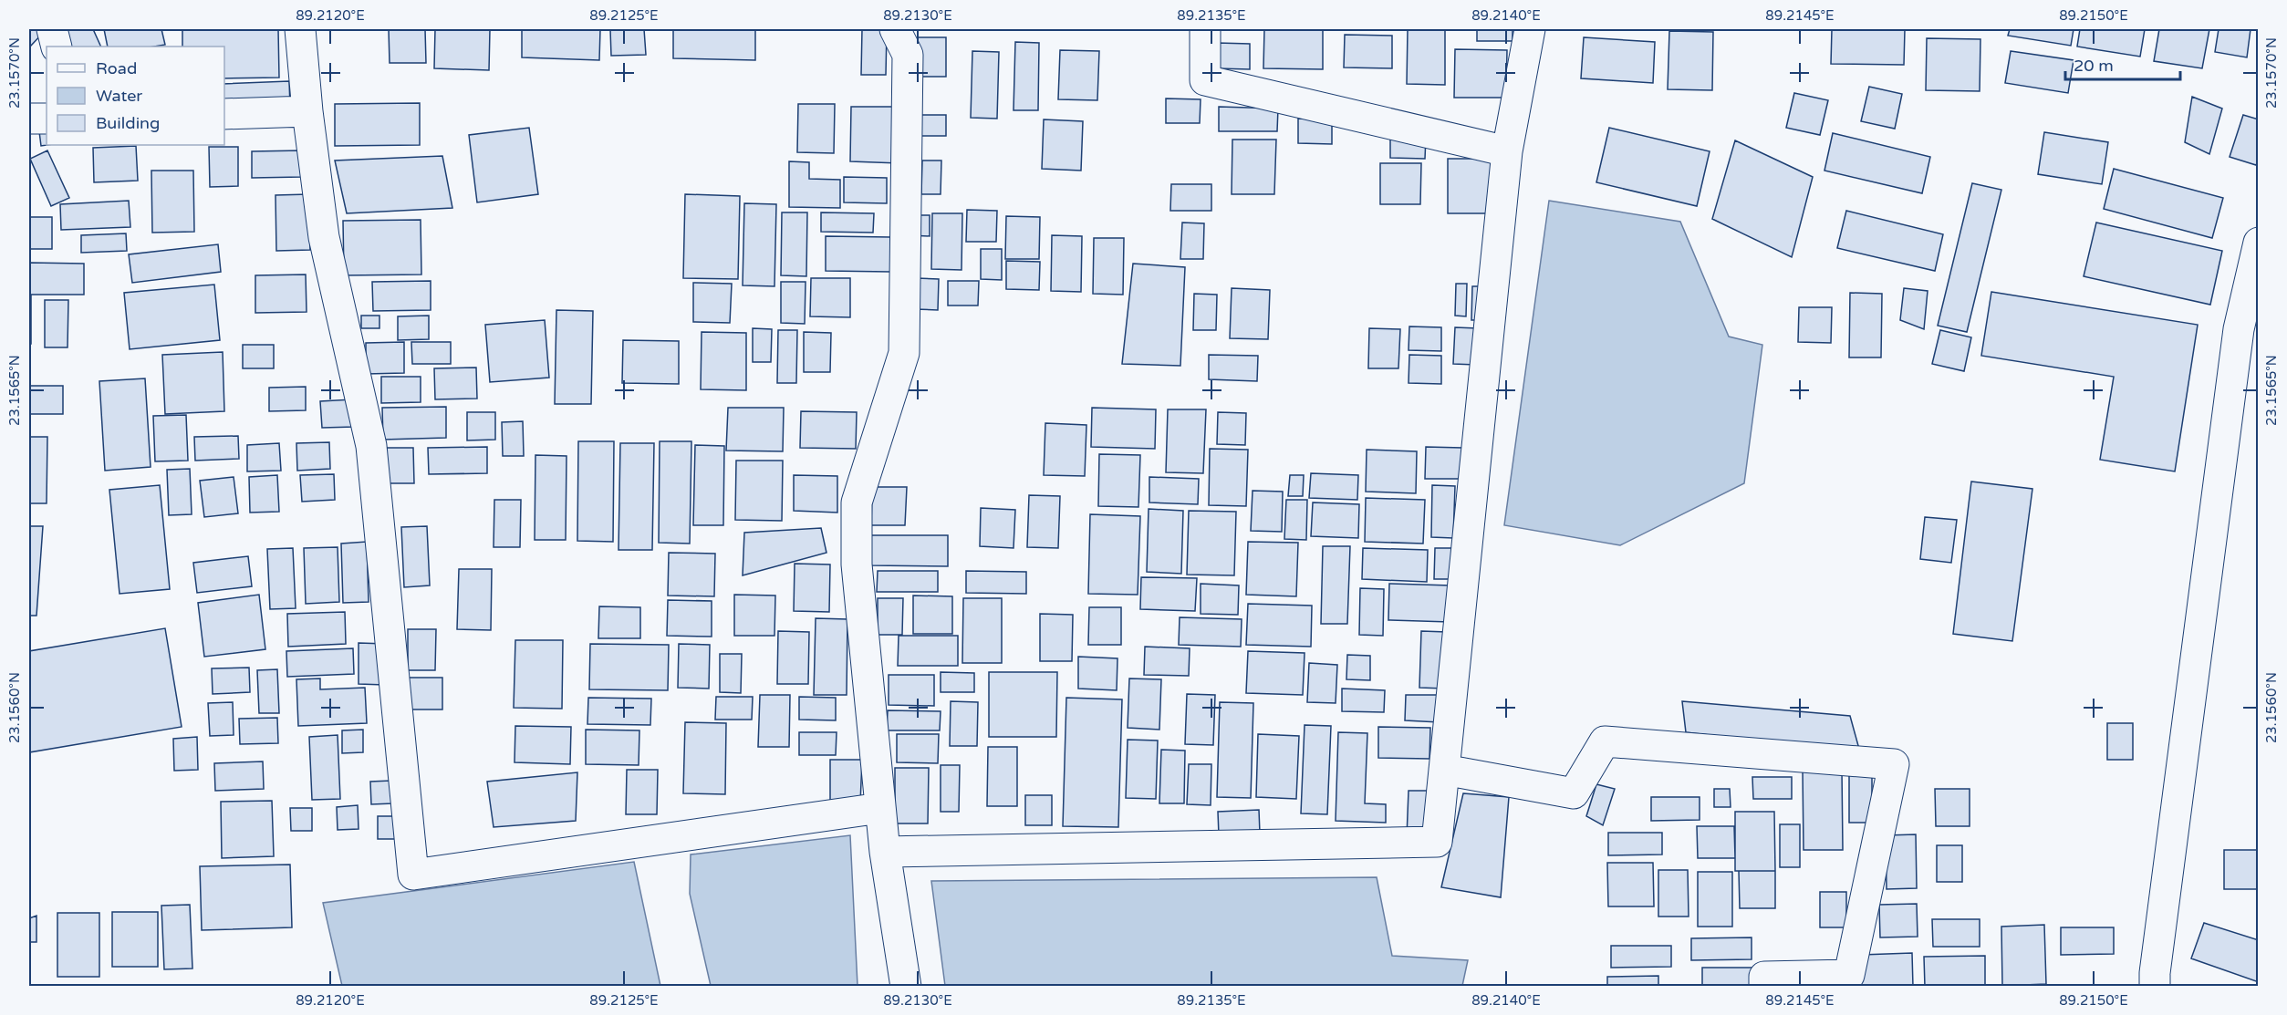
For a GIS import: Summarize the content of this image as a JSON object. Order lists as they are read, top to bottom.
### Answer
{
  "legend": ["Road", "Water", "Building"],
  "scale_bar": "20 m",
  "coordinates": [
    "89.2120°E",
    "89.2125°E",
    "89.2130°E",
    "89.2135°E",
    "89.2140°E",
    "89.2145°E",
    "89.2150°E",
    "23.1570°N",
    "23.1565°N",
    "23.1560°N"
  ]
}
